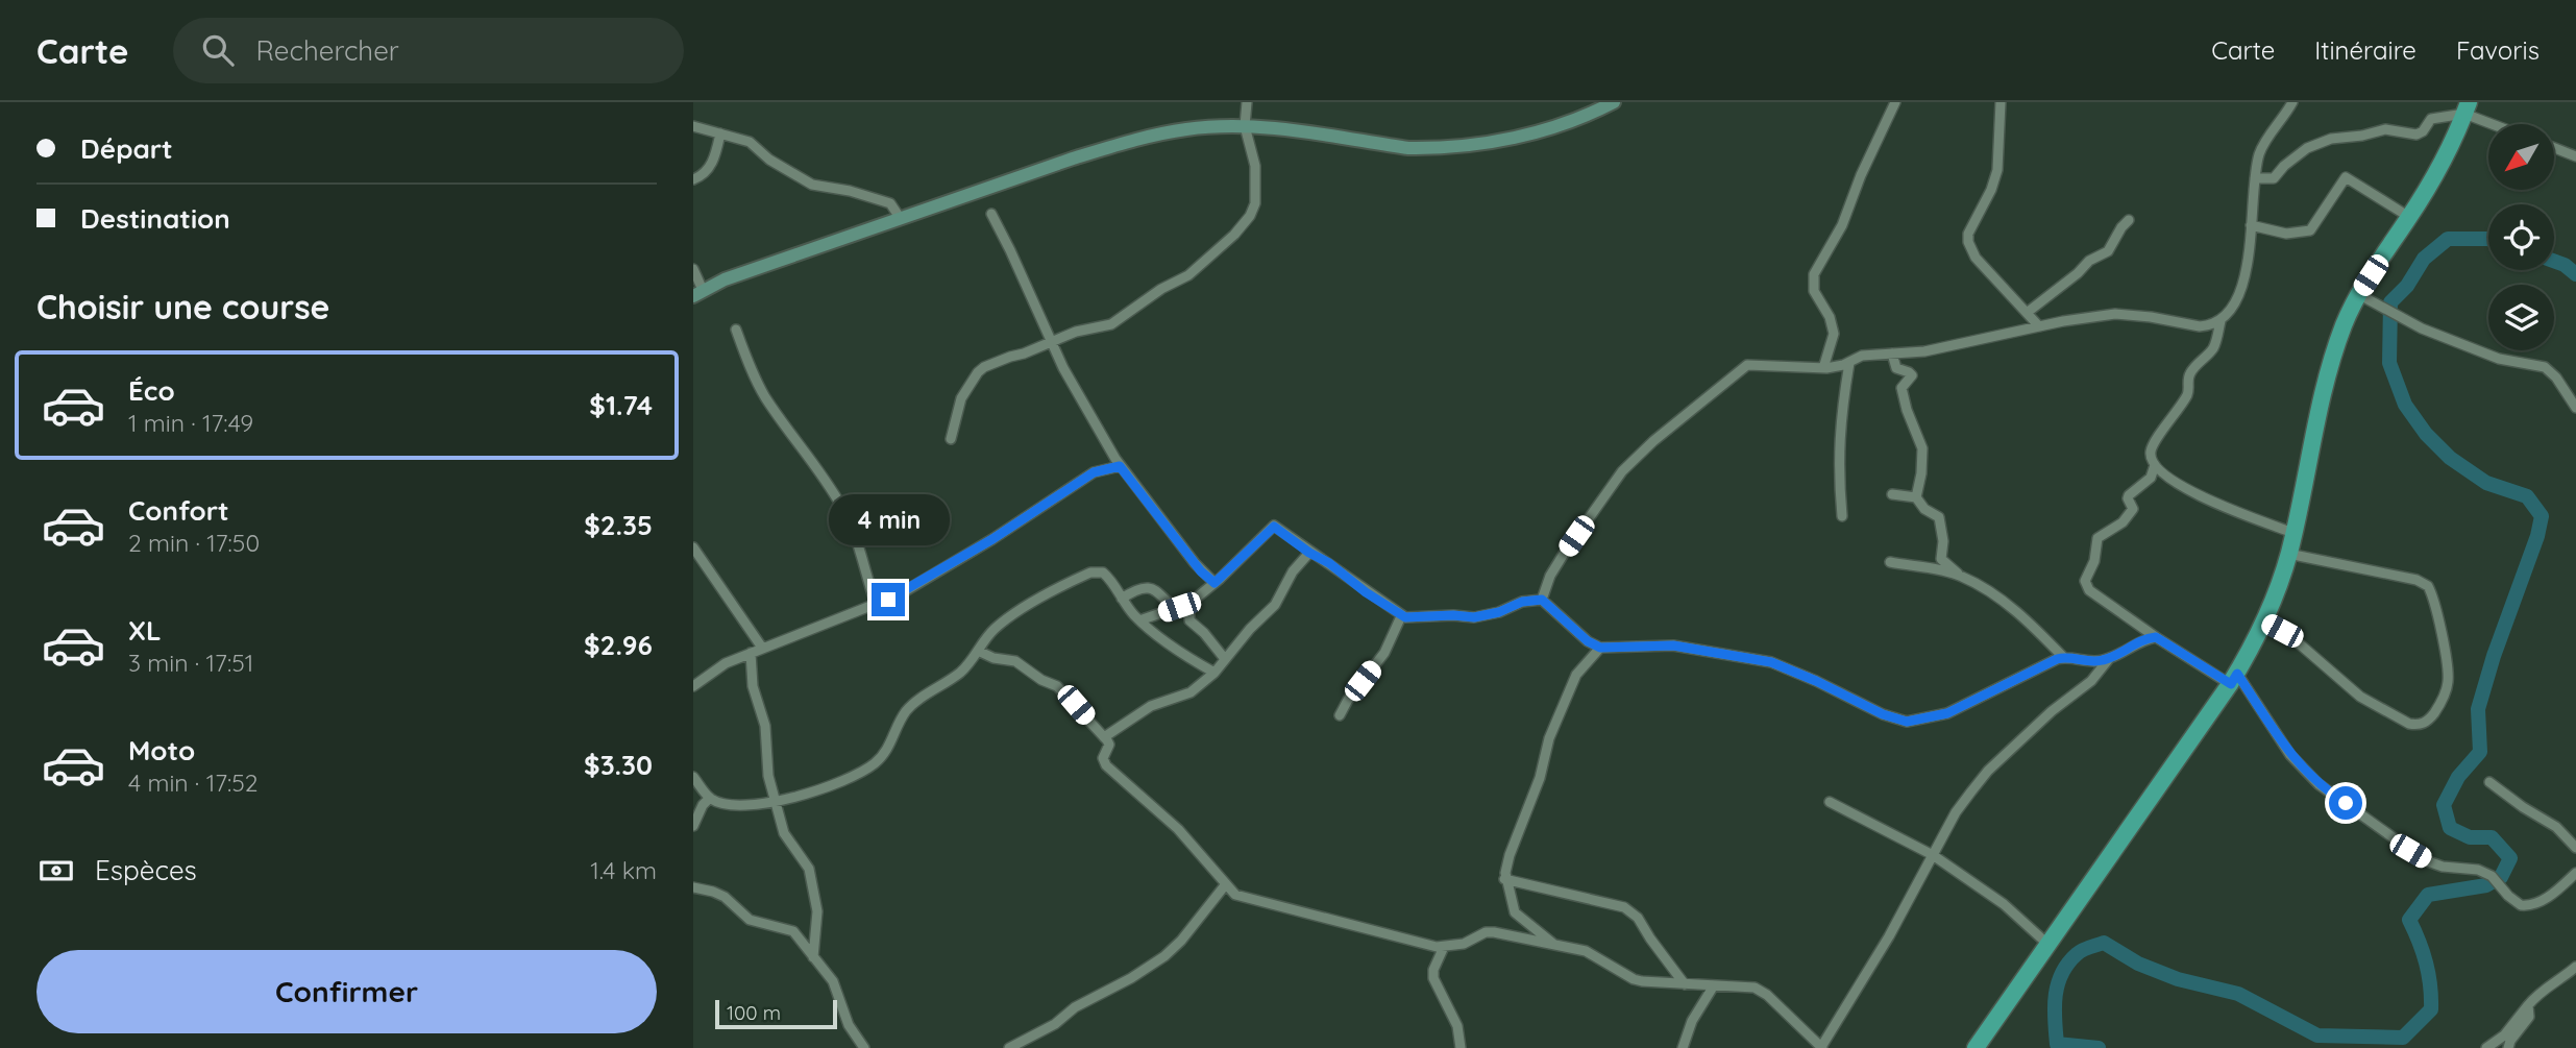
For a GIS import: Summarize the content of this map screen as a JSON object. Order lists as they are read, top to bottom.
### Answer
{
  "scale_bar": "100 m",
  "north": "bottom left",
  "page": {
    "header": "Carte",
    "search": "Rechercher",
    "nav": ["Carte", "Itinéraire", "Favoris"],
    "banner": ["Départ", "Destination"],
    "heading": "Choisir une course",
    "list": [
      {
        "name": "Éco",
        "note": "1 min · 17:49",
        "value": "$1.74"
      },
      {
        "name": "Confort",
        "note": "2 min · 17:50",
        "value": "$2.35"
      },
      {
        "name": "XL",
        "note": "3 min · 17:51",
        "value": "$2.96"
      },
      {
        "name": "Moto",
        "note": "4 min · 17:52",
        "value": "$3.30"
      }
    ],
    "bubble": "4 min",
    "pay": ["Espèces", "1.4 km"],
    "buttons": "Confirmer",
    "scale": "100 m"
  }
}
